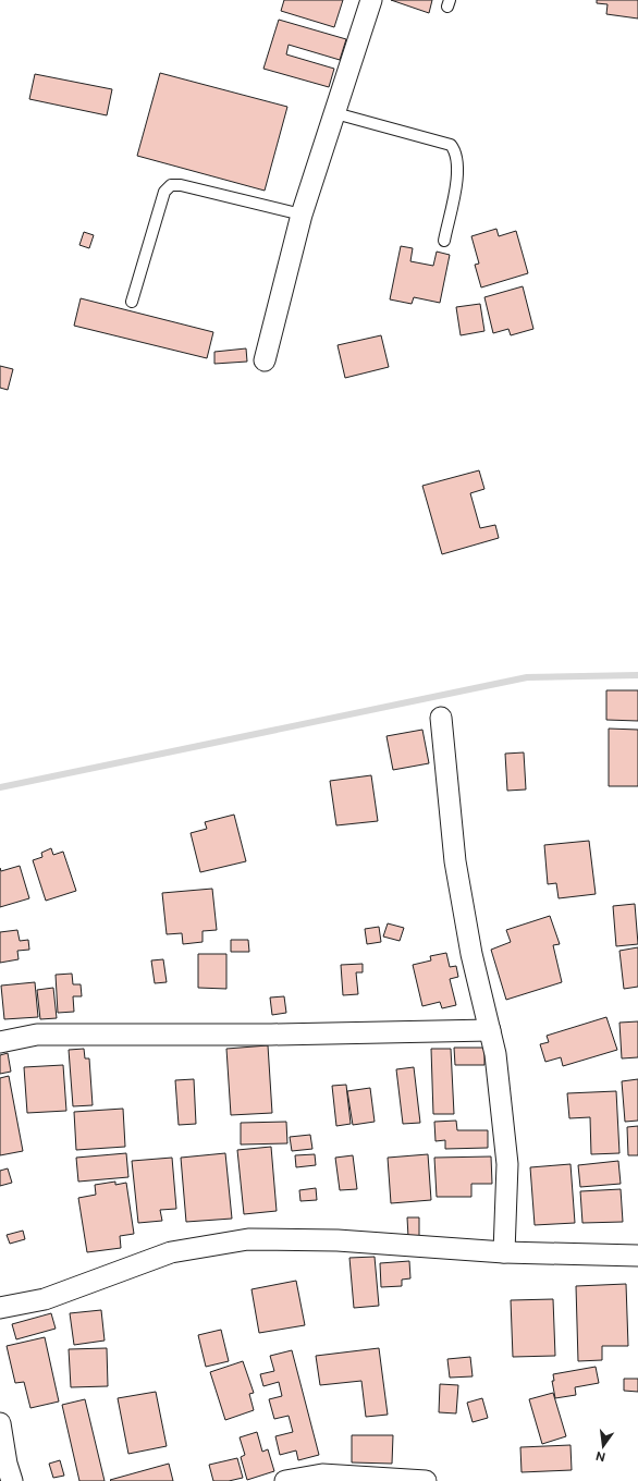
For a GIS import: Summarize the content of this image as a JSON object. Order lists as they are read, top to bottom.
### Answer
{
  "north": "bottom"
}
